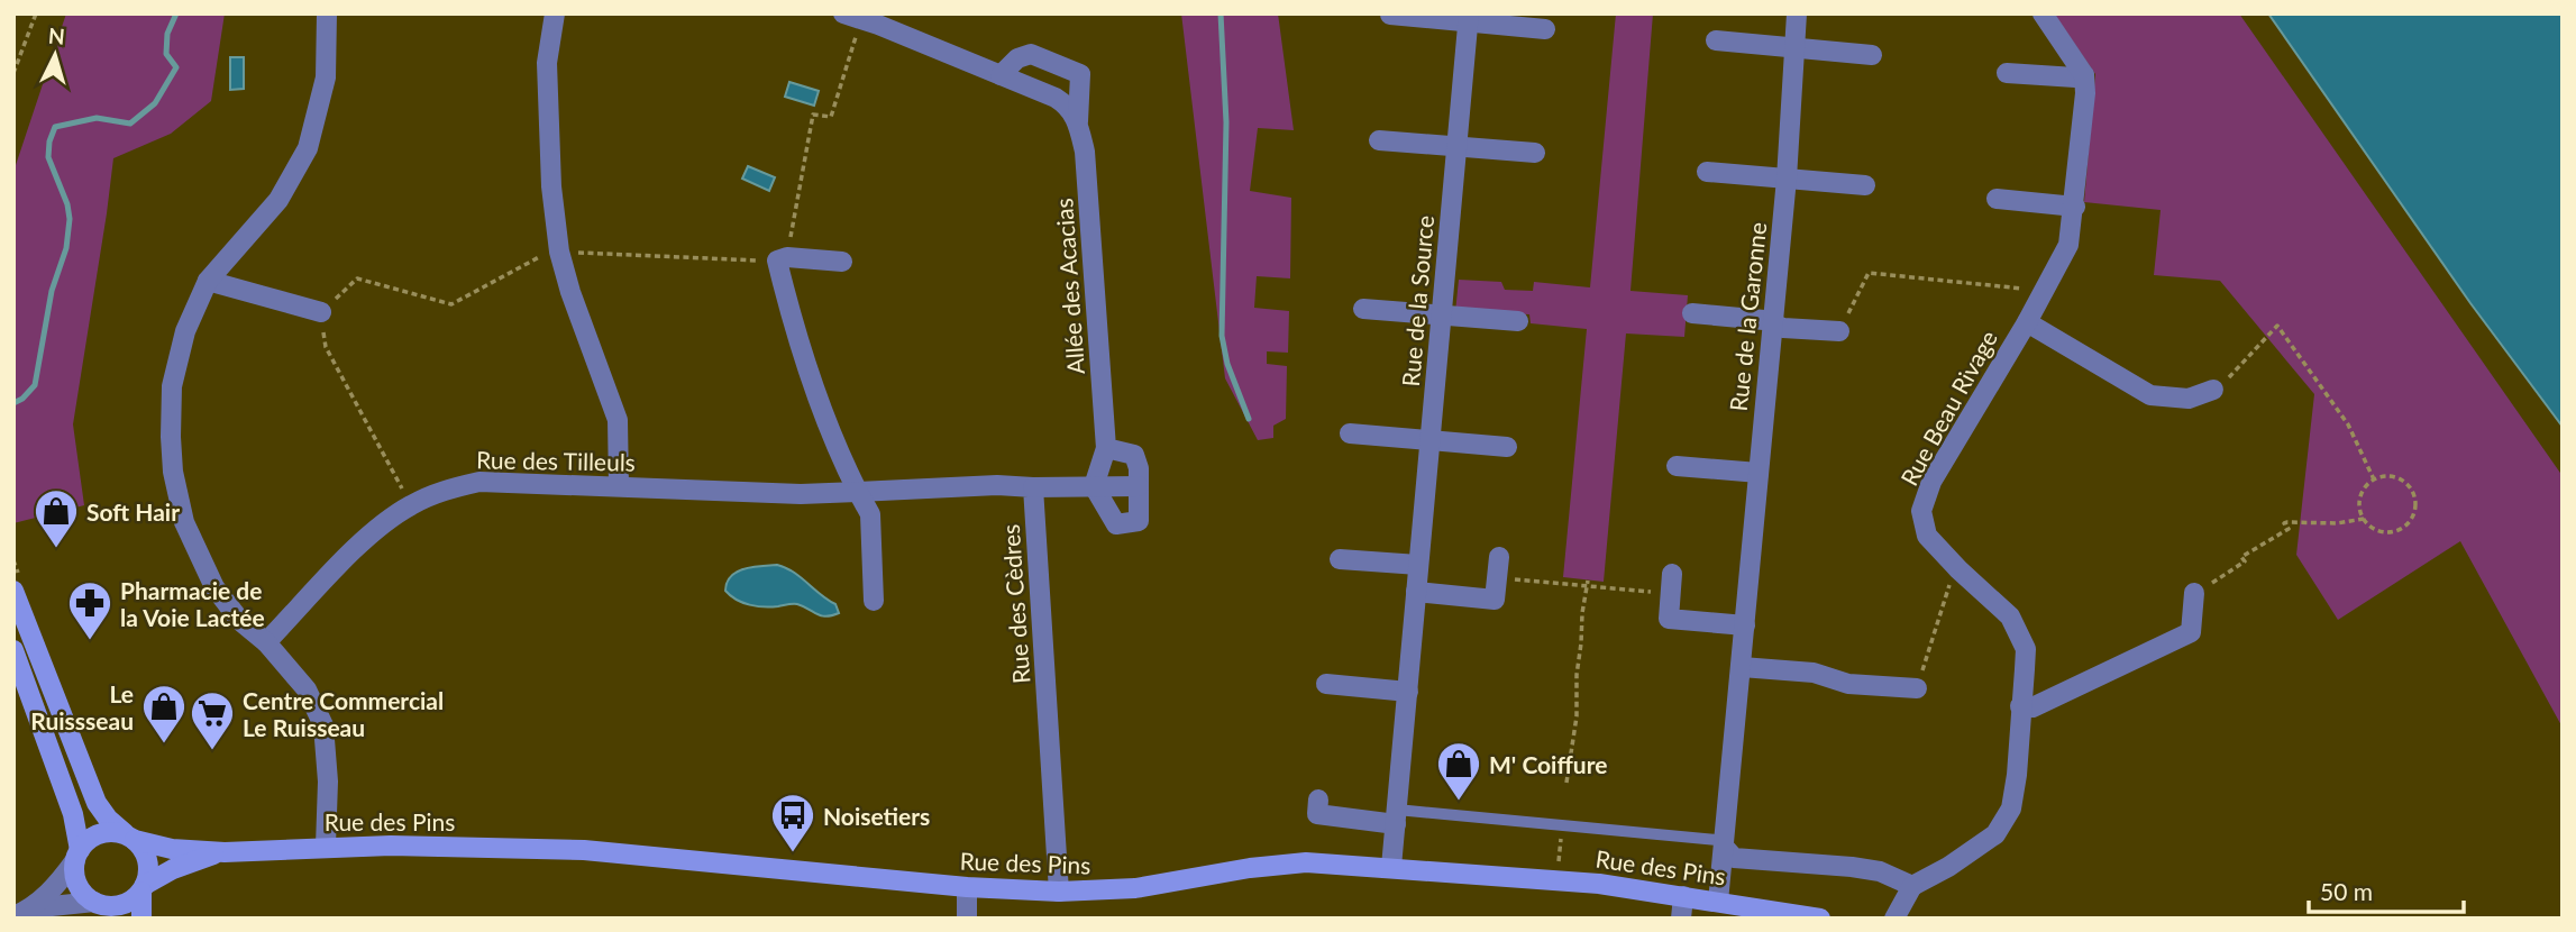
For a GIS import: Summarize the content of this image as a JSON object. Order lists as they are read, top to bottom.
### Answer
{
  "streets": {
    "street": [
      "Allée des Acacias",
      "Rue de la Source",
      "Rue de la Garonne",
      "Rue Beau Rivage",
      "Rue des Tilleuls",
      "Rue des Cèdres",
      "Rue des Pins"
    ]
  },
  "crossings": [
    ["Rue de la Source", "Rue des Pins"],
    ["Rue de la Garonne", "Rue des Pins"],
    ["Rue Beau Rivage", "Rue des Pins"],
    ["Rue des Cèdres", "Rue des Pins"]
  ],
  "places": {
    "shop": ["Soft Hair", "Le Ruissseau", "M' Coiffure"],
    "pharmacy": ["Pharmacie de la Voie Lactée"],
    "supermarket": ["Centre Commercial Le Ruisseau"],
    "bus stop": ["Noisetiers"]
  },
  "scale_bar": "50 m",
  "north": "top"
}
